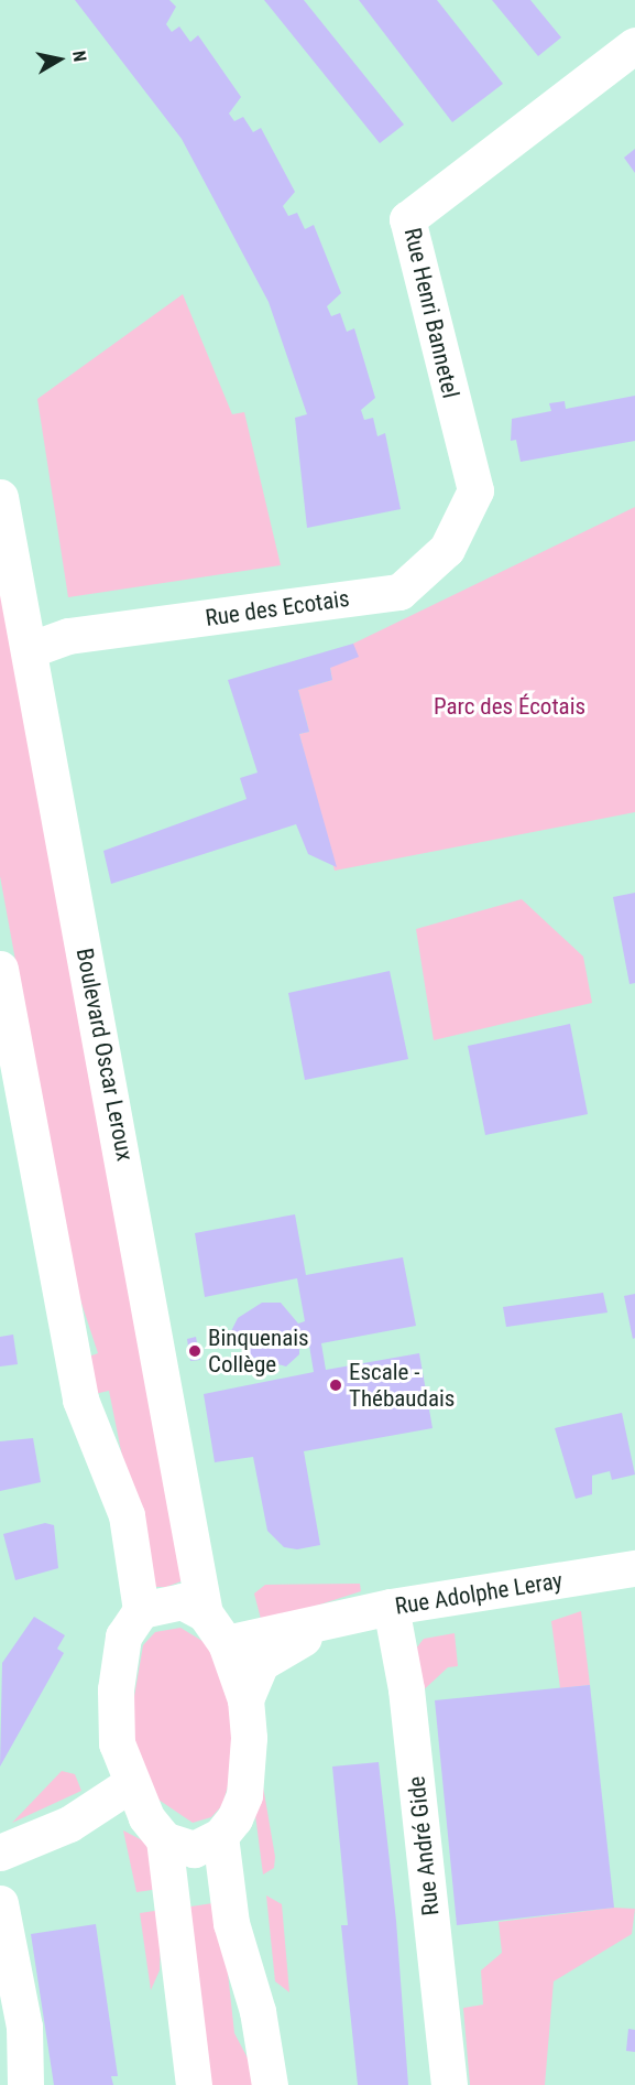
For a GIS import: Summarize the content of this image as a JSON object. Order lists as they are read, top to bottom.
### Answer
{
  "streets": {
    "main road": [
      "Rue Henri Bannetel",
      "Rue des Ecotais",
      "Boulevard Oscar Leroux",
      "Rue Adolphe Leray",
      "Rue André Gide"
    ]
  },
  "crossings": [
    ["Rue Henri Bannetel", "Rue des Ecotais"],
    ["Rue des Ecotais", "Boulevard Oscar Leroux"],
    ["Rue Adolphe Leray", "Rue André Gide"]
  ],
  "parks": ["Parc des Écotais"],
  "places": ["Binquenais Collège", "Escale - Thébaudais"],
  "north": "right"
}
